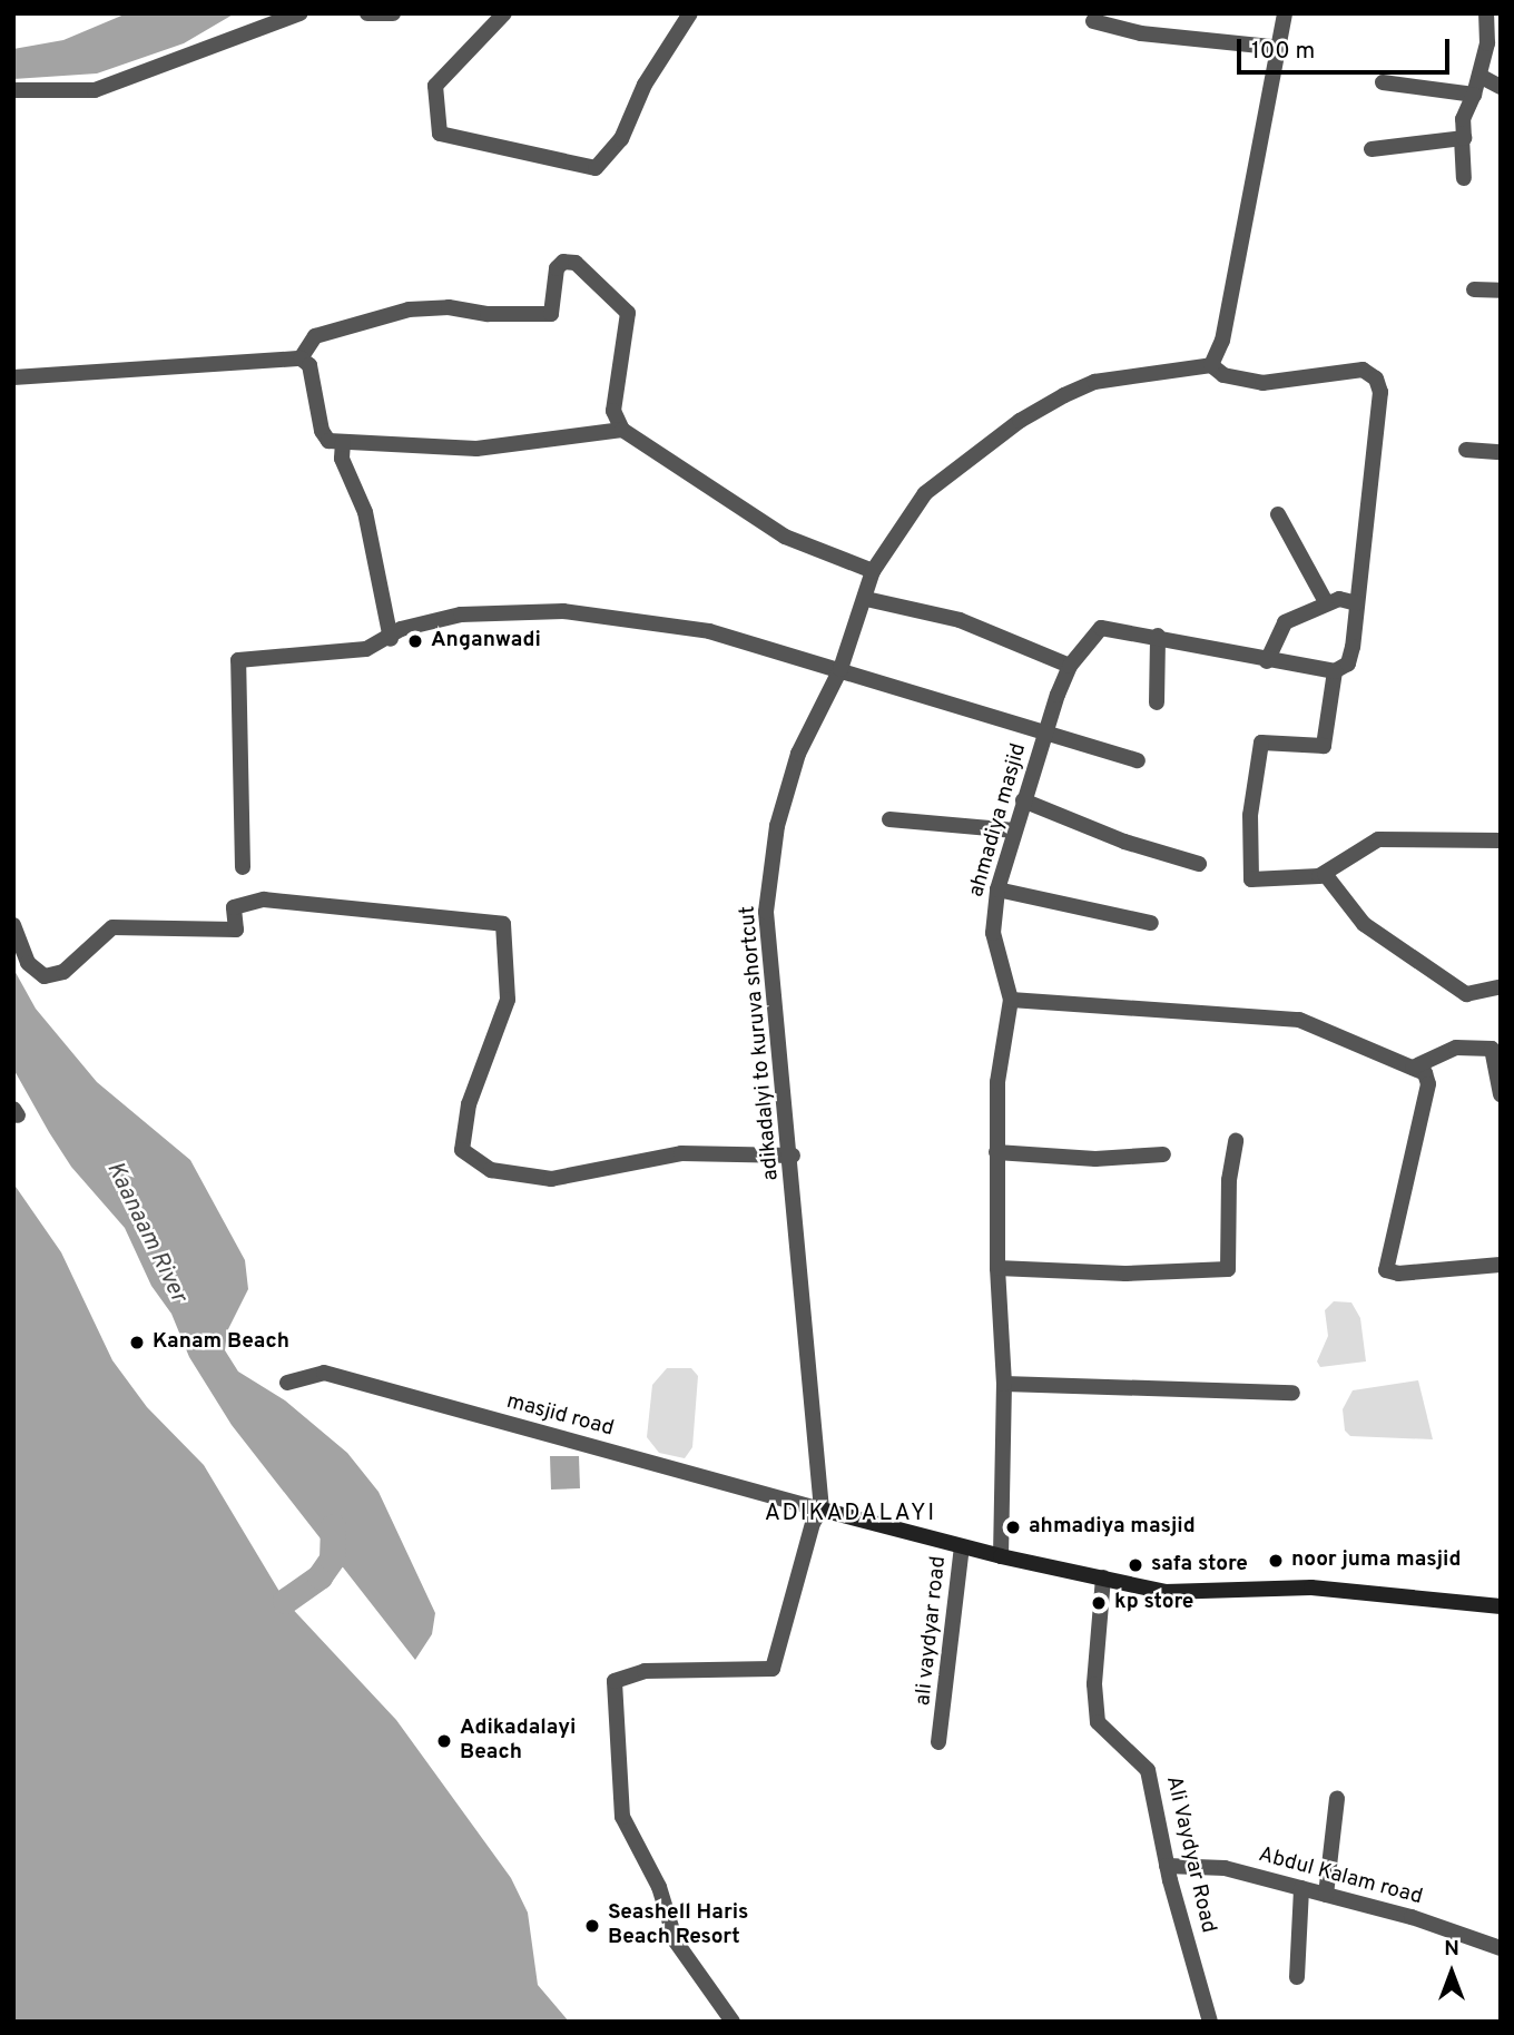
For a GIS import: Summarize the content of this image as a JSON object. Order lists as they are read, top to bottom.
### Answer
{
  "streets": {
    "street": [
      "ahmadiya masjid",
      "adikadalyi to kuruva shortcut",
      "masjid road",
      "ali vaydyar road",
      "Ali Vaydyar Road",
      "Abdul Kalam road"
    ]
  },
  "crossings": [
    ["adikadalyi to kuruva shortcut", "masjid road"],
    ["Ali Vaydyar Road", "Abdul Kalam road"]
  ],
  "districts": ["ADIKADALAYI"],
  "water": ["Kaanaam River"],
  "places": [
    "Anganwadi",
    "Kanam Beach",
    "ahmadiya masjid",
    "noor juma masjid",
    "safa store",
    "kp store",
    "Adikadalayi Beach",
    "Seashell Haris Beach Resort"
  ],
  "scale_bar": "100 m",
  "north": "top"
}
